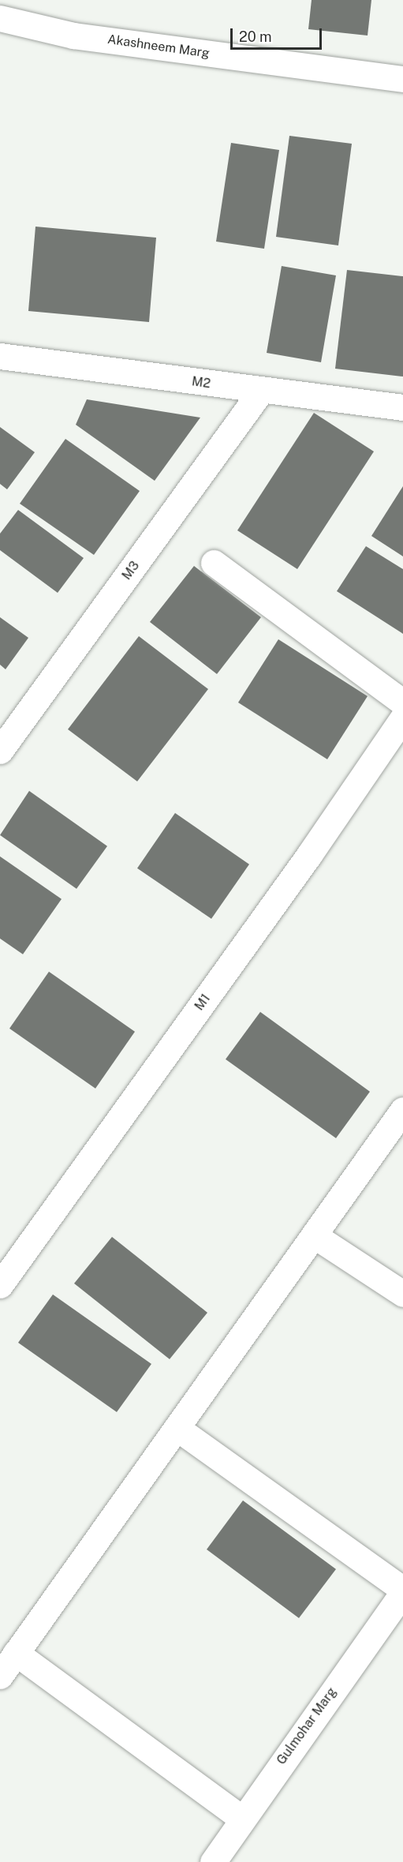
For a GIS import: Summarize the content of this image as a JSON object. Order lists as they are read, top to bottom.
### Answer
{
  "streets": {
    "street": [
      "Akashneem Marg",
      "M2",
      "M3",
      "M1",
      "Gulmohar Marg"
    ]
  },
  "crossings": [
    ["M2", "M3"]
  ],
  "scale_bar": "20 m"
}
